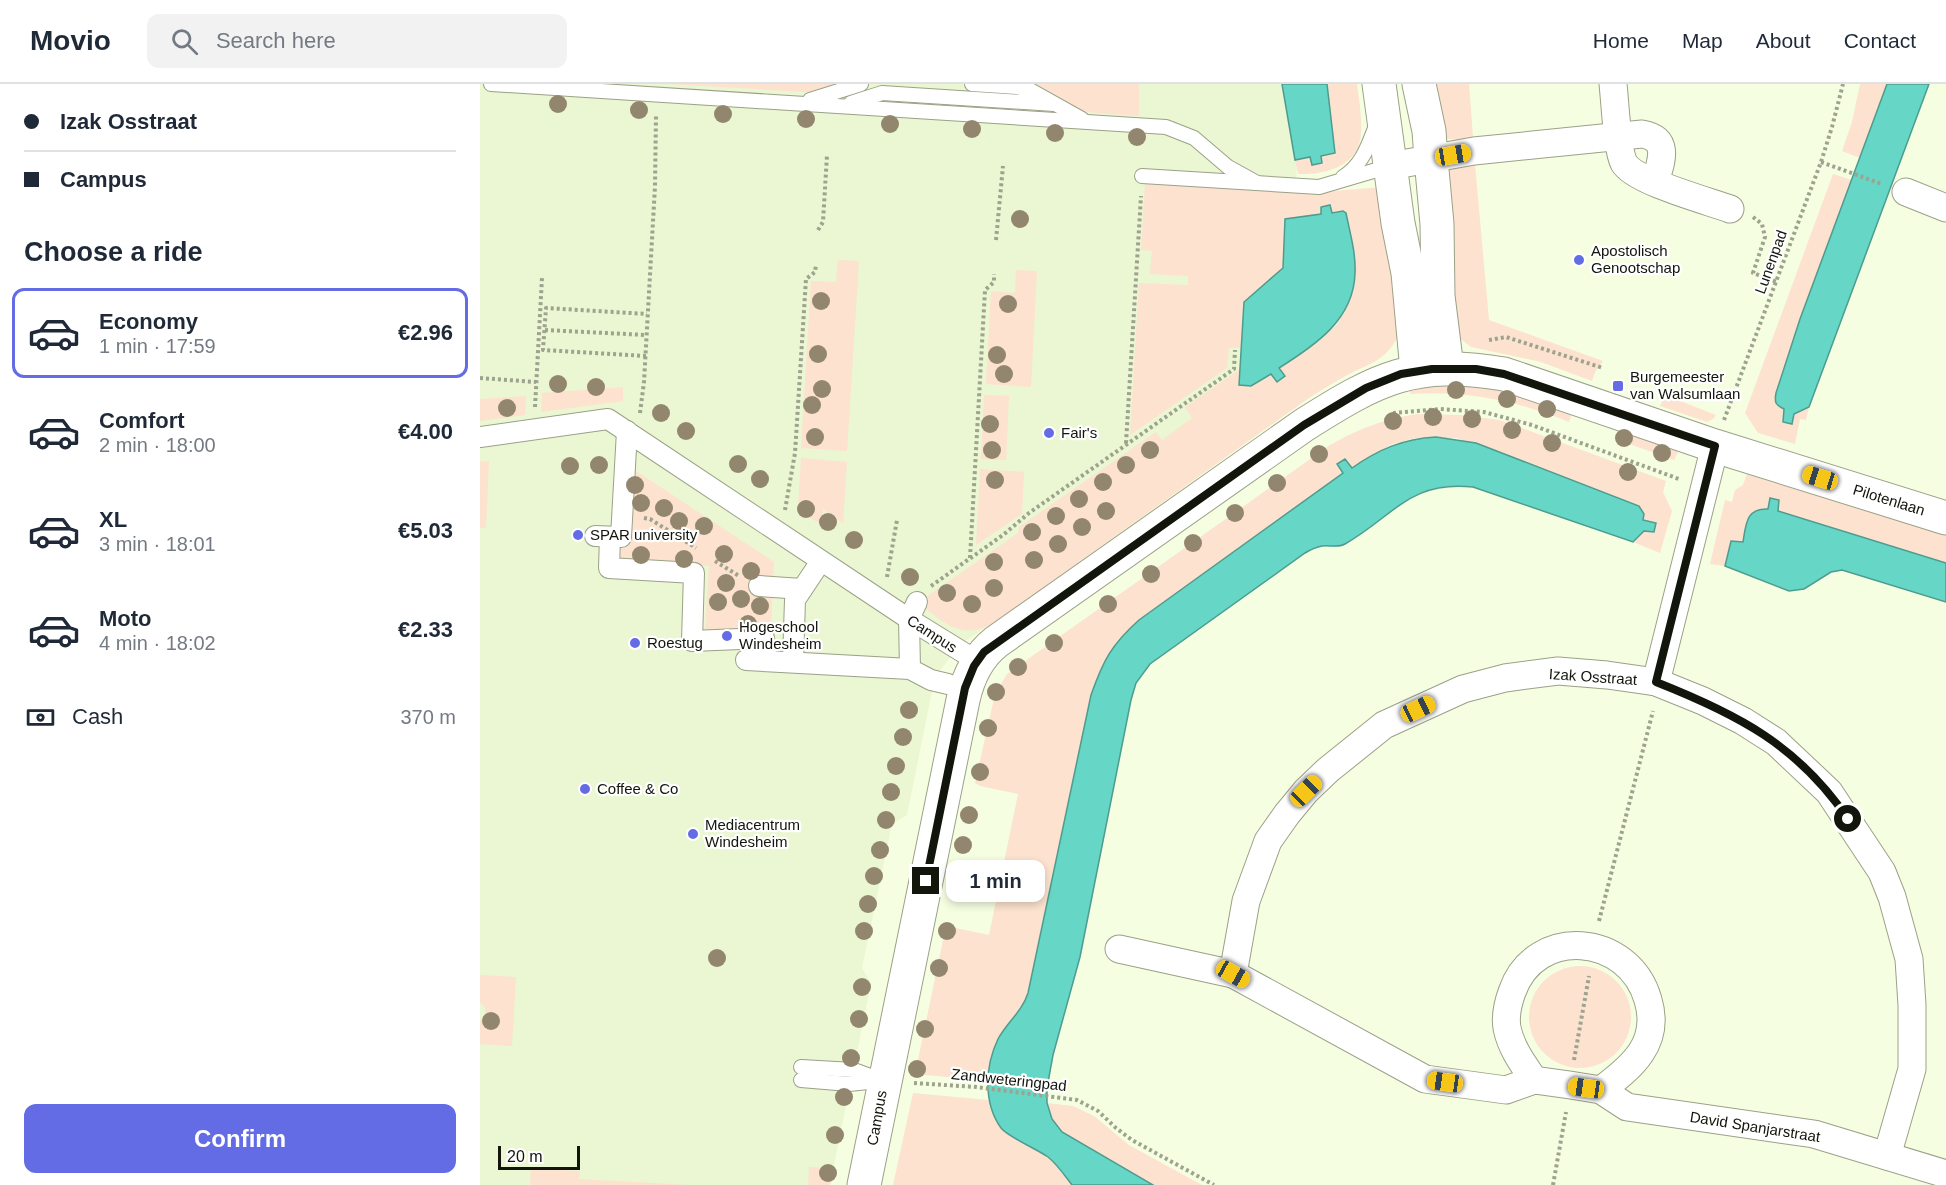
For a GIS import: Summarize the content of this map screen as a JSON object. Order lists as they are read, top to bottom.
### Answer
{
  "streets": {
    "street": [
      "Pilotenlaan",
      "Campus",
      "Izak Osstraat",
      "David Spanjarstraat"
    ],
    "path": ["Lunenpad", "Zandweteringpad"]
  },
  "crossings": [
    ["Lunenpad", "Pilotenlaan"],
    ["Lunenpad", "Izak Osstraat"],
    ["Pilotenlaan", "Izak Osstraat"],
    ["Campus", "Zandweteringpad"],
    ["Izak Osstraat", "David Spanjarstraat"]
  ],
  "places": {
    "other": [
      "Apostolisch Genootschap",
      "Fair's",
      "SPAR university",
      "Hogeschool Windesheim",
      "Roestug",
      "Coffee & Co",
      "Mediacentrum Windesheim"
    ],
    "transit": ["Burgemeester van Walsumlaan"]
  },
  "scale_bar": "20 m",
  "page": {
    "header": "Movio",
    "search": "Search here",
    "nav": [
      "Home",
      "Map",
      "About",
      "Contact"
    ],
    "banner": ["Izak Osstraat", "Campus"],
    "heading": "Choose a ride",
    "list": [
      {
        "name": "Economy",
        "note": "1 min · 17:59",
        "value": "€2.96"
      },
      {
        "name": "Comfort",
        "note": "2 min · 18:00",
        "value": "€4.00"
      },
      {
        "name": "XL",
        "note": "3 min · 18:01",
        "value": "€5.03"
      },
      {
        "name": "Moto",
        "note": "4 min · 18:02",
        "value": "€2.33"
      }
    ],
    "pay": ["Cash", "370 m"],
    "bubble": "1 min",
    "buttons": "Confirm",
    "scale": "20 m"
  }
}
